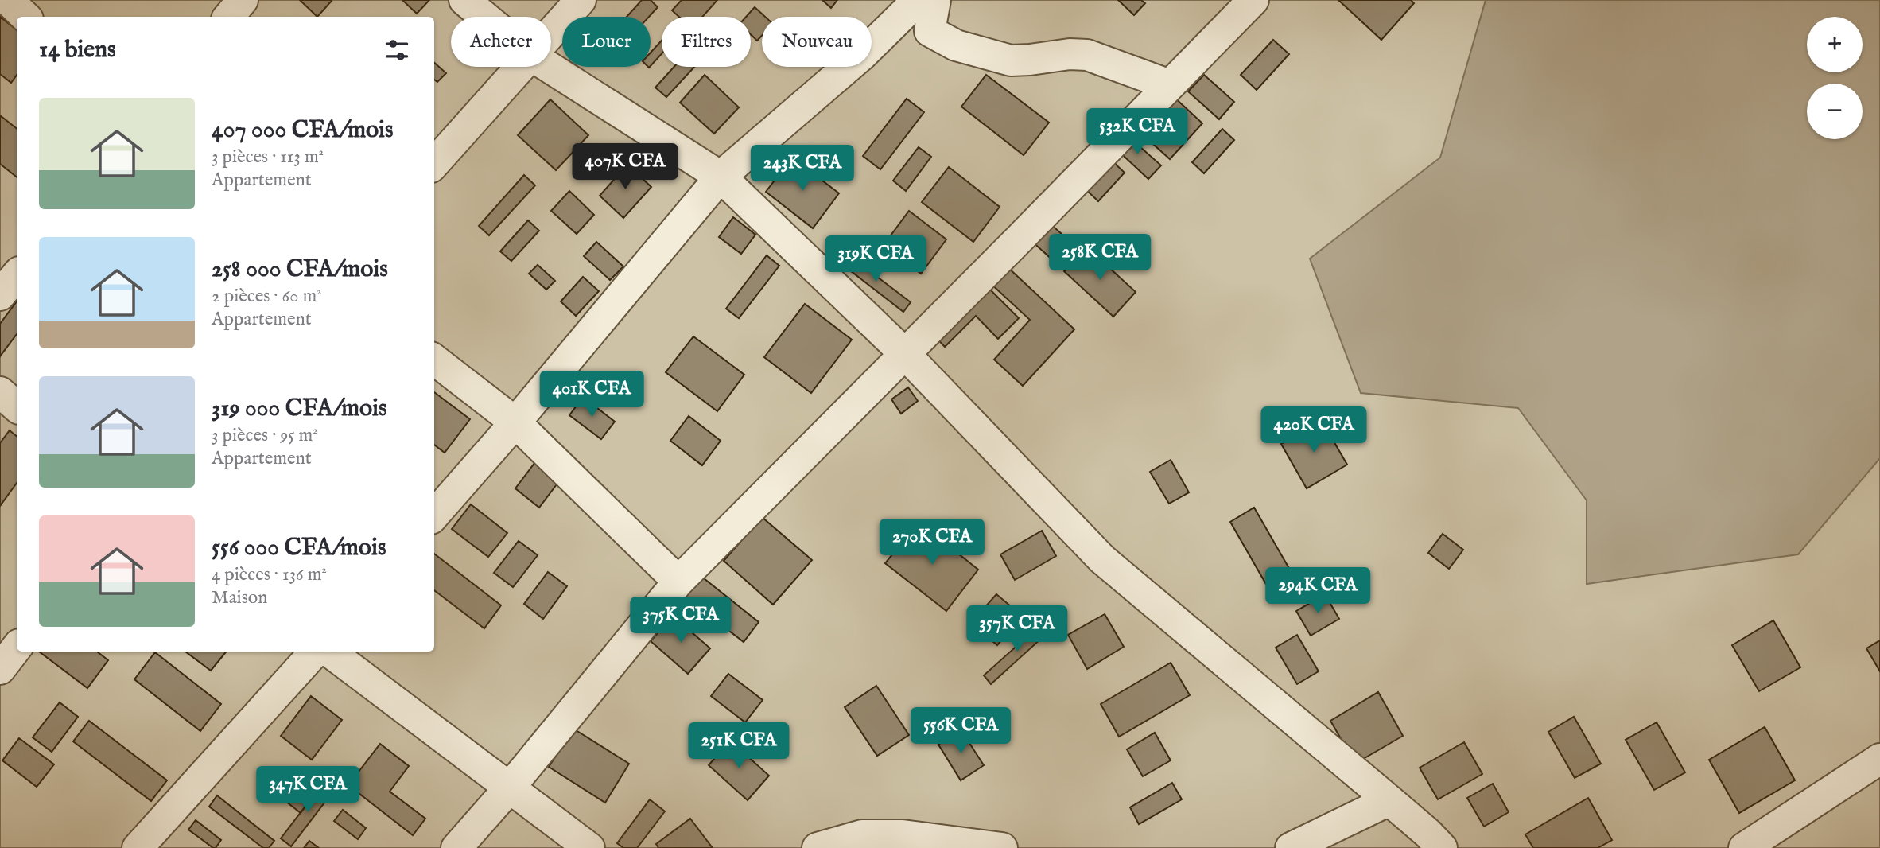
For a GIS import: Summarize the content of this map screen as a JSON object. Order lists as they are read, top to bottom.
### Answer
{
  "page": {
    "map_buttons": ["+", "−"],
    "chip": [
      "Acheter",
      "Louer",
      "Filtres",
      "Nouveau"
    ],
    "heading": "14 biens",
    "list": [
      {
        "name": "407 000 CFA/mois",
        "note": "3 pièces · 113 m² · Appartement"
      },
      {
        "name": "258 000 CFA/mois",
        "note": "2 pièces · 60 m² · Appartement"
      },
      {
        "name": "319 000 CFA/mois",
        "note": "3 pièces · 95 m² · Appartement"
      },
      {
        "name": "556 000 CFA/mois",
        "note": "4 pièces · 136 m² · Maison"
      }
    ],
    "price": [
      "532K CFA",
      "407K CFA",
      "243K CFA",
      "258K CFA",
      "319K CFA",
      "401K CFA",
      "420K CFA",
      "270K CFA",
      "294K CFA",
      "375K CFA",
      "357K CFA",
      "556K CFA",
      "251K CFA",
      "347K CFA"
    ]
  }
}
